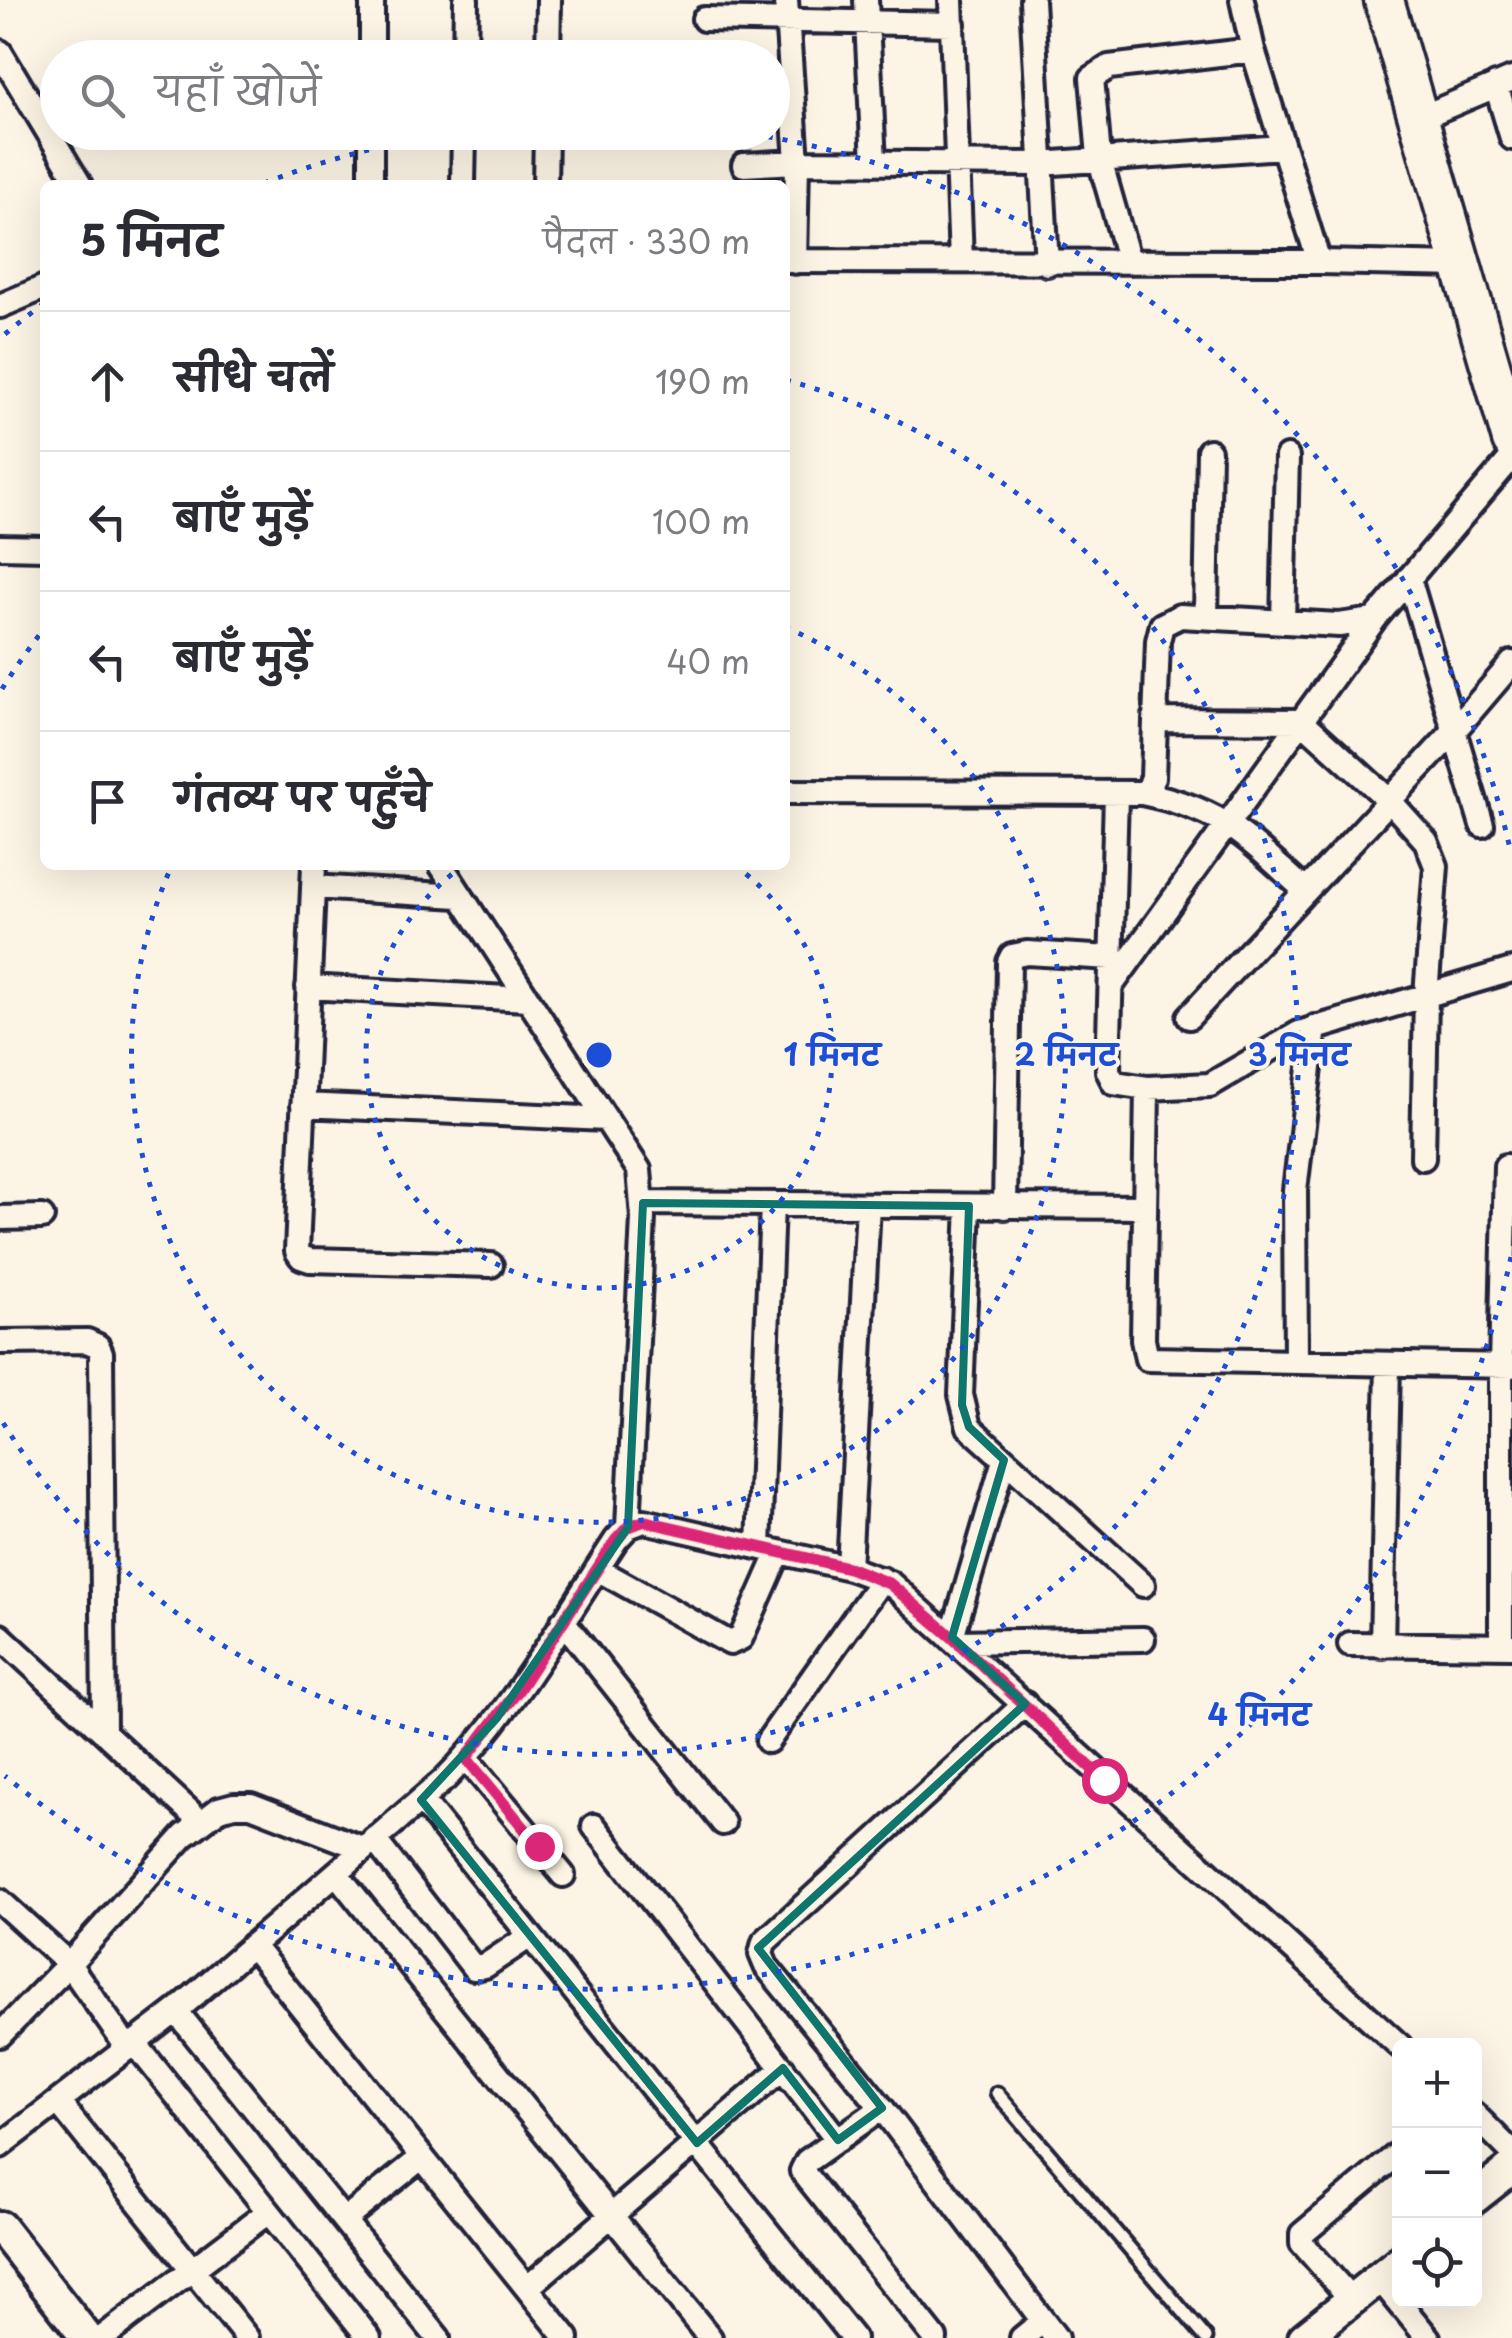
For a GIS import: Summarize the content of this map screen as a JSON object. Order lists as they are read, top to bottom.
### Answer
{
  "page": {
    "search": "यहाँ खोजें",
    "heading": ["5 मिनट", "पैदल · 330 m"],
    "list": [
      ["सीधे चलें", "190 m"],
      ["बाएँ मुड़ें", "100 m"],
      ["बाएँ मुड़ें", "40 m"],
      "गंतव्य पर पहुँचे"
    ],
    "map_buttons": ["+", "−"]
  },
  "rings": [
    "1 मिनट",
    "2 मिनट",
    "3 मिनट",
    "4 मिनट"
  ]
}
